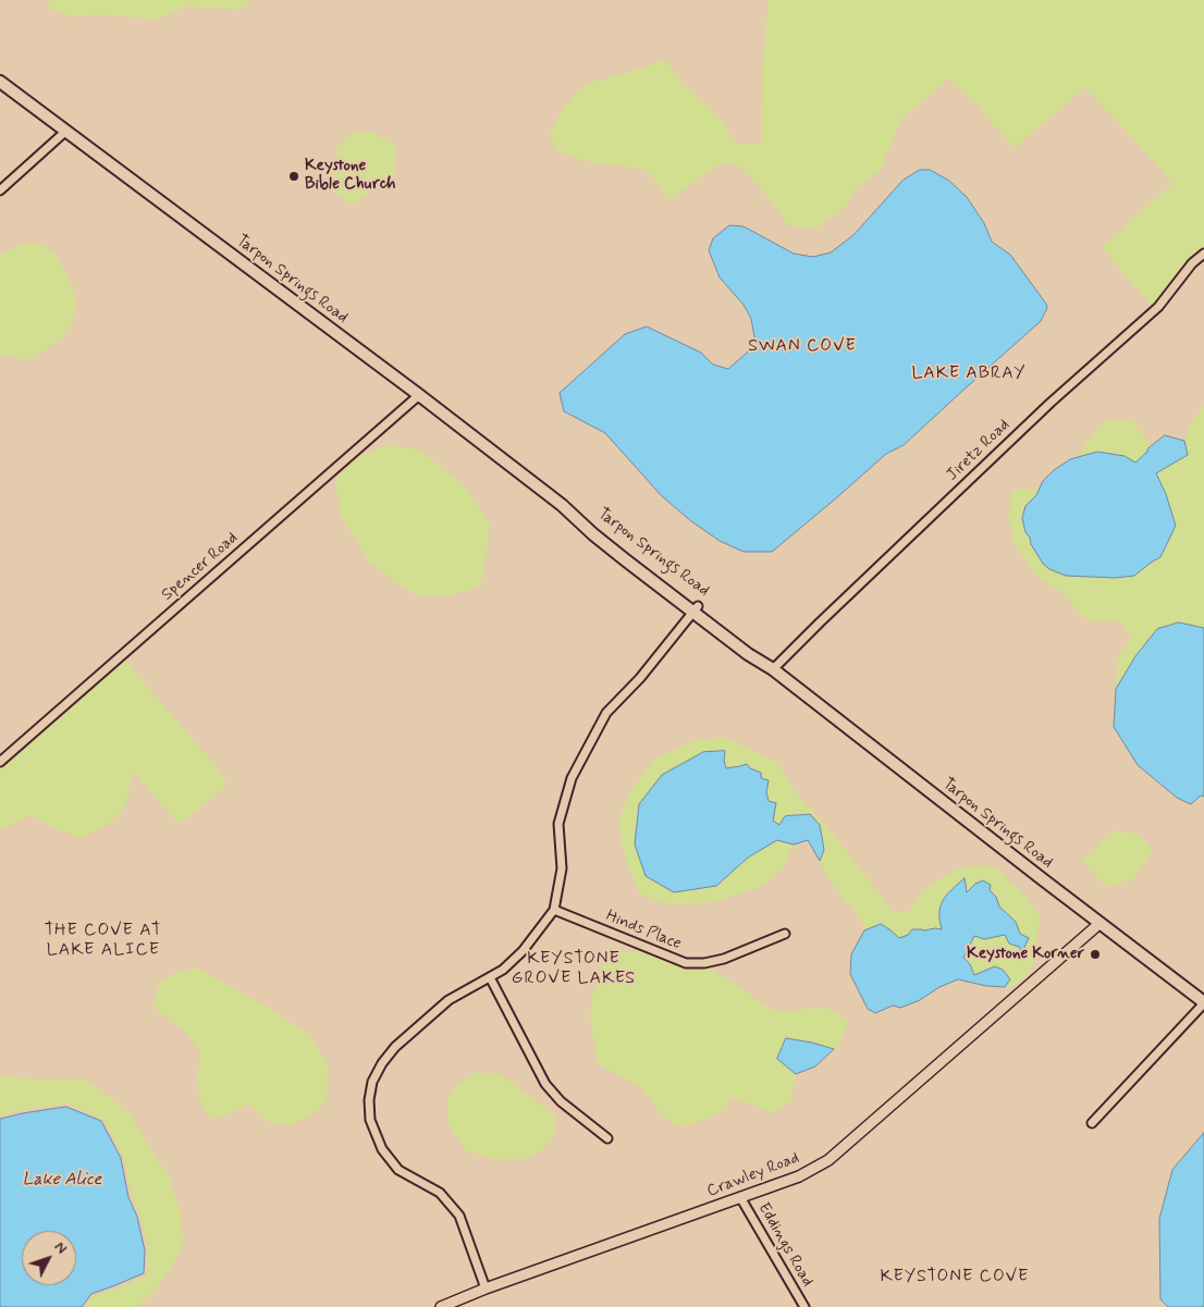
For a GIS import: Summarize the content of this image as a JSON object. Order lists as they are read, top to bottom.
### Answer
{
  "streets": {
    "main road": ["Tarpon Springs Road"],
    "street": [
      "Jiretz Road",
      "Spencer Road",
      "Hinds Place",
      "Crawley Road",
      "Eddings Road"
    ]
  },
  "crossings": [
    ["Tarpon Springs Road", "Jiretz Road"],
    ["Tarpon Springs Road", "Spencer Road"],
    ["Tarpon Springs Road", "Crawley Road"],
    ["Crawley Road", "Eddings Road"]
  ],
  "districts": [
    "SWAN COVE",
    "LAKE ABRAY",
    "THE COVE AT LAKE ALICE",
    "KEYSTONE GROVE LAKES",
    "KEYSTONE COVE"
  ],
  "water": ["Lake Alice"],
  "places": ["Keystone Bible Church", "Keystone Korner"],
  "north": "top right"
}
